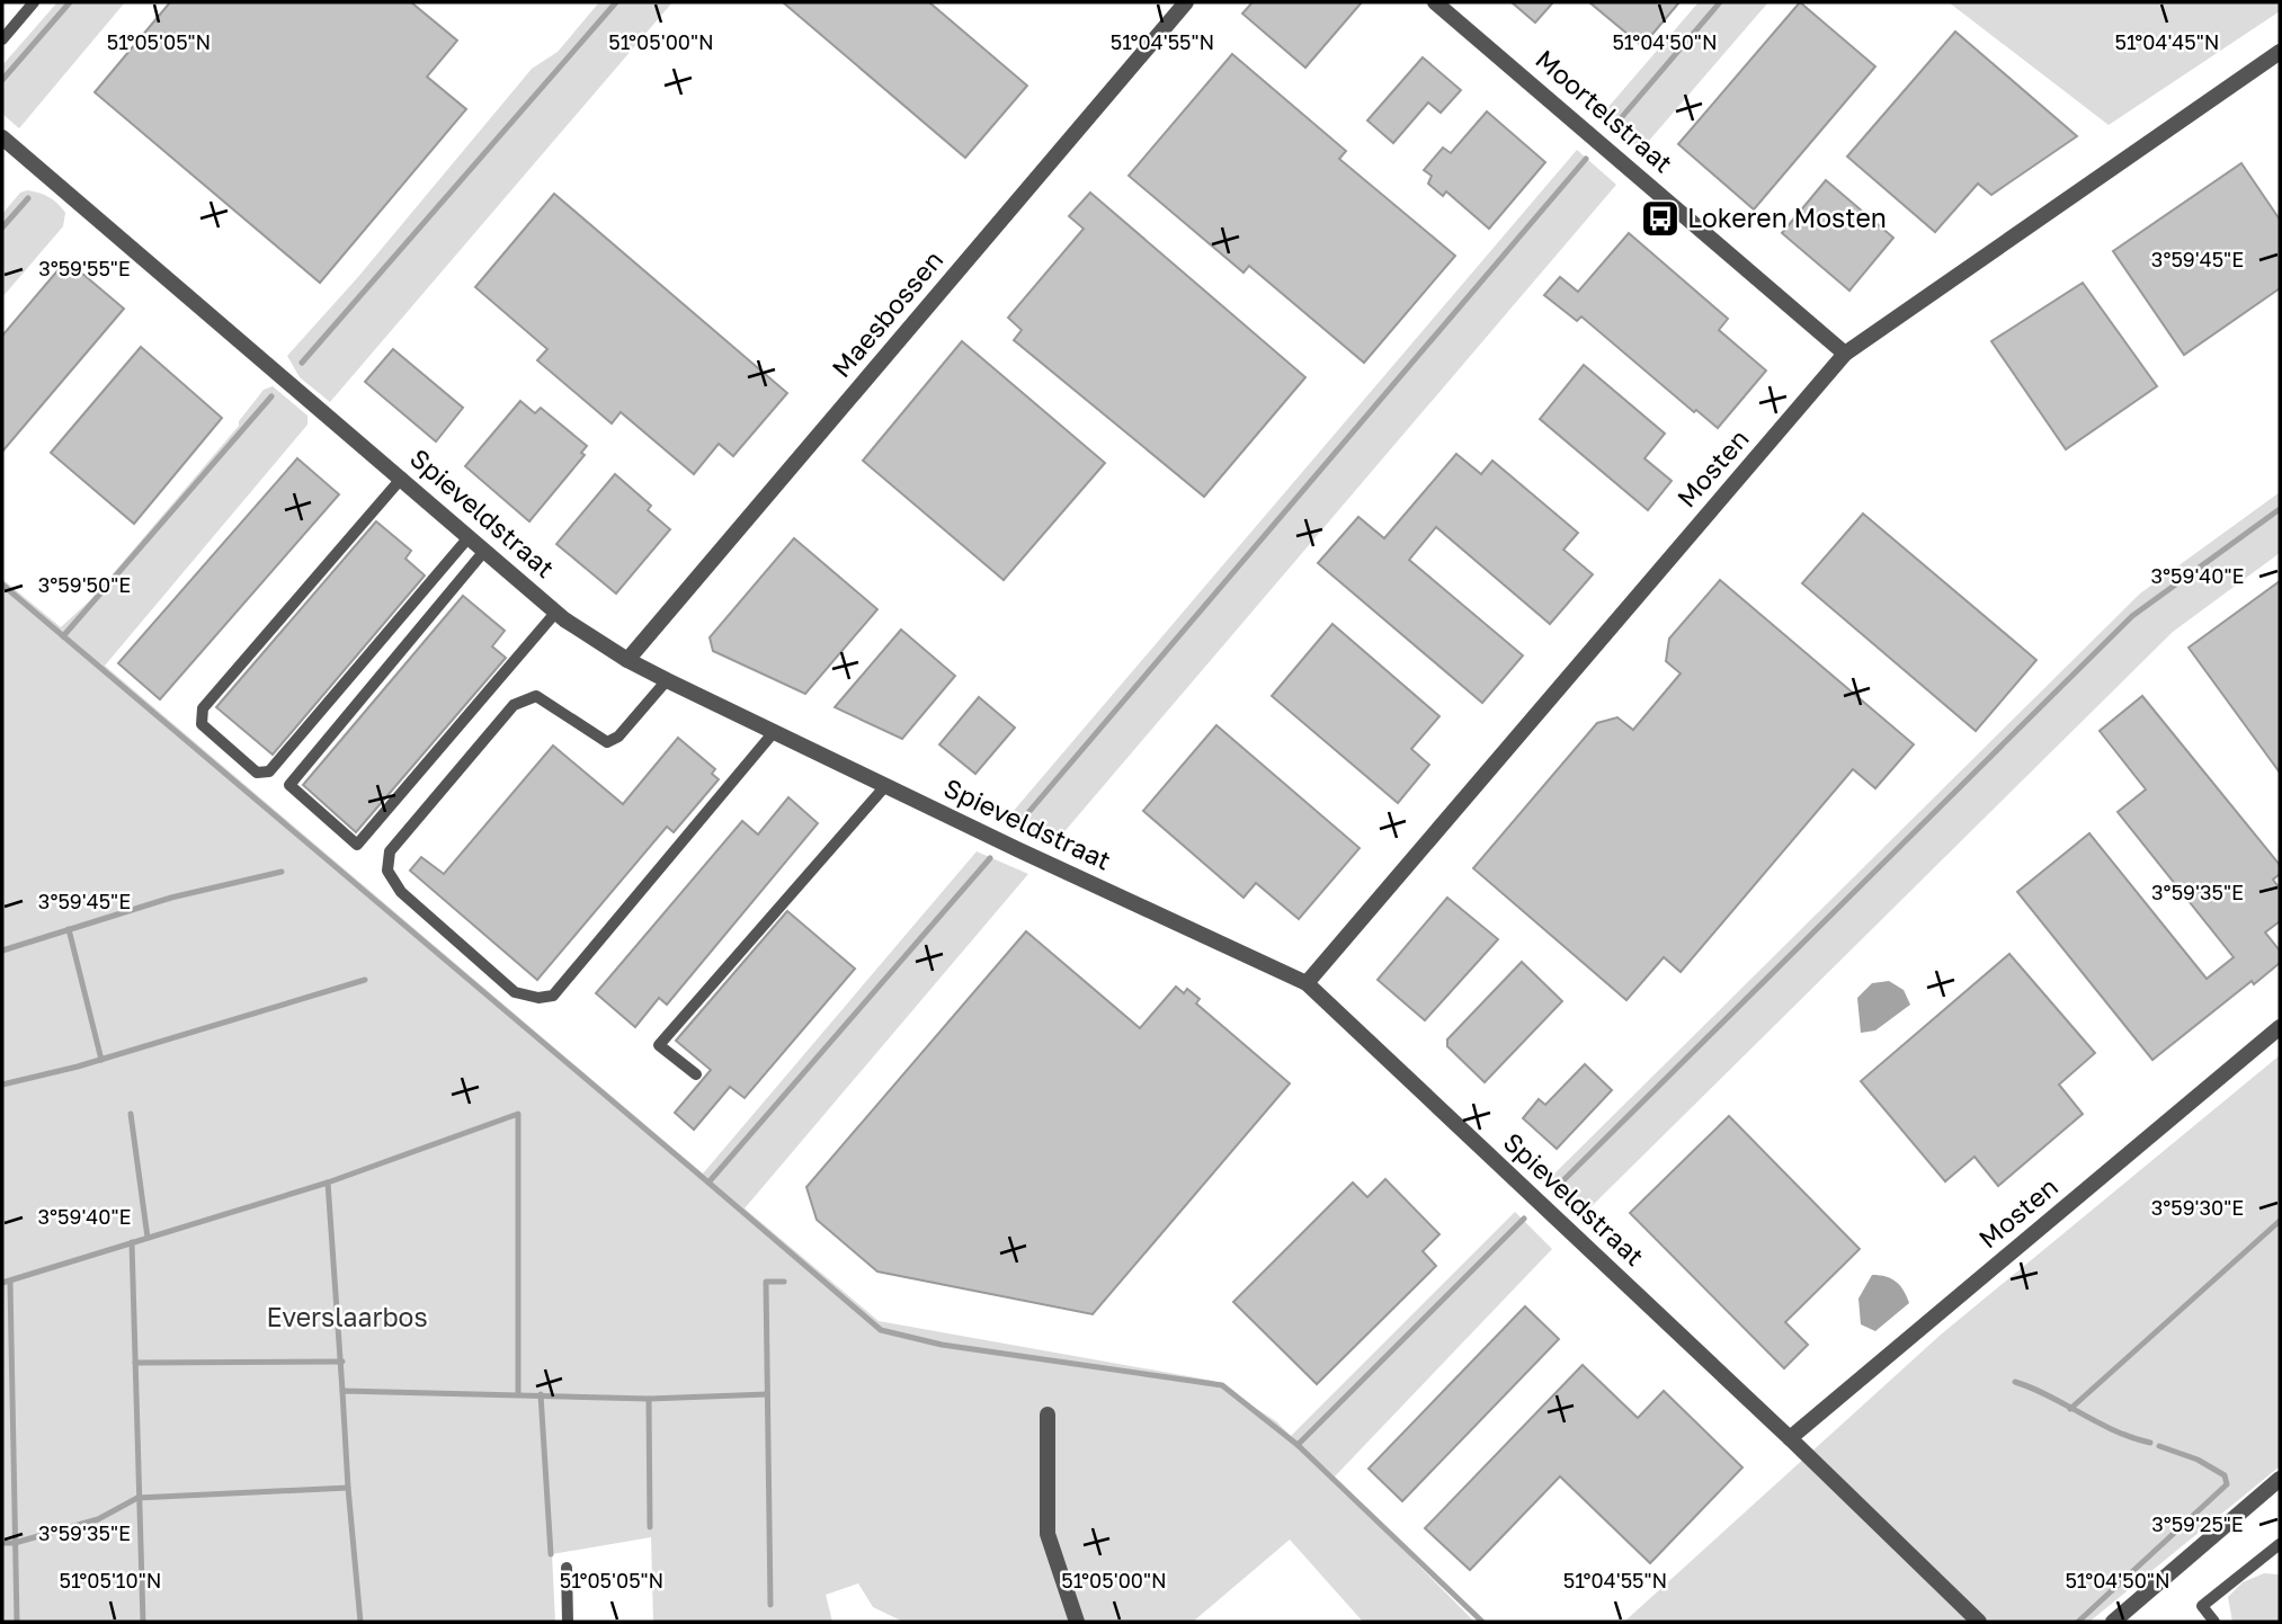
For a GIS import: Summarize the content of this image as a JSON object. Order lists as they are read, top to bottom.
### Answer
{
  "streets": {
    "street": [
      "Moortelstraat",
      "Maesbossen",
      "Mosten",
      "Spieveldstraat"
    ]
  },
  "crossings": [
    ["Moortelstraat", "Mosten"],
    ["Maesbossen", "Spieveldstraat"],
    ["Mosten", "Spieveldstraat"]
  ],
  "parks": ["Everslaarbos"],
  "places": {
    "bus stop": ["Lokeren Mosten"]
  },
  "coordinates": [
    "51°05'05\"N",
    "51°05'00\"N",
    "51°04'55\"N",
    "51°04'50\"N",
    "51°04'45\"N",
    "3°59'45\"E",
    "3°59'55\"E",
    "3°59'40\"E",
    "3°59'50\"E",
    "3°59'35\"E",
    "3°59'30\"E",
    "3°59'25\"E",
    "51°05'10\"N"
  ]
}
